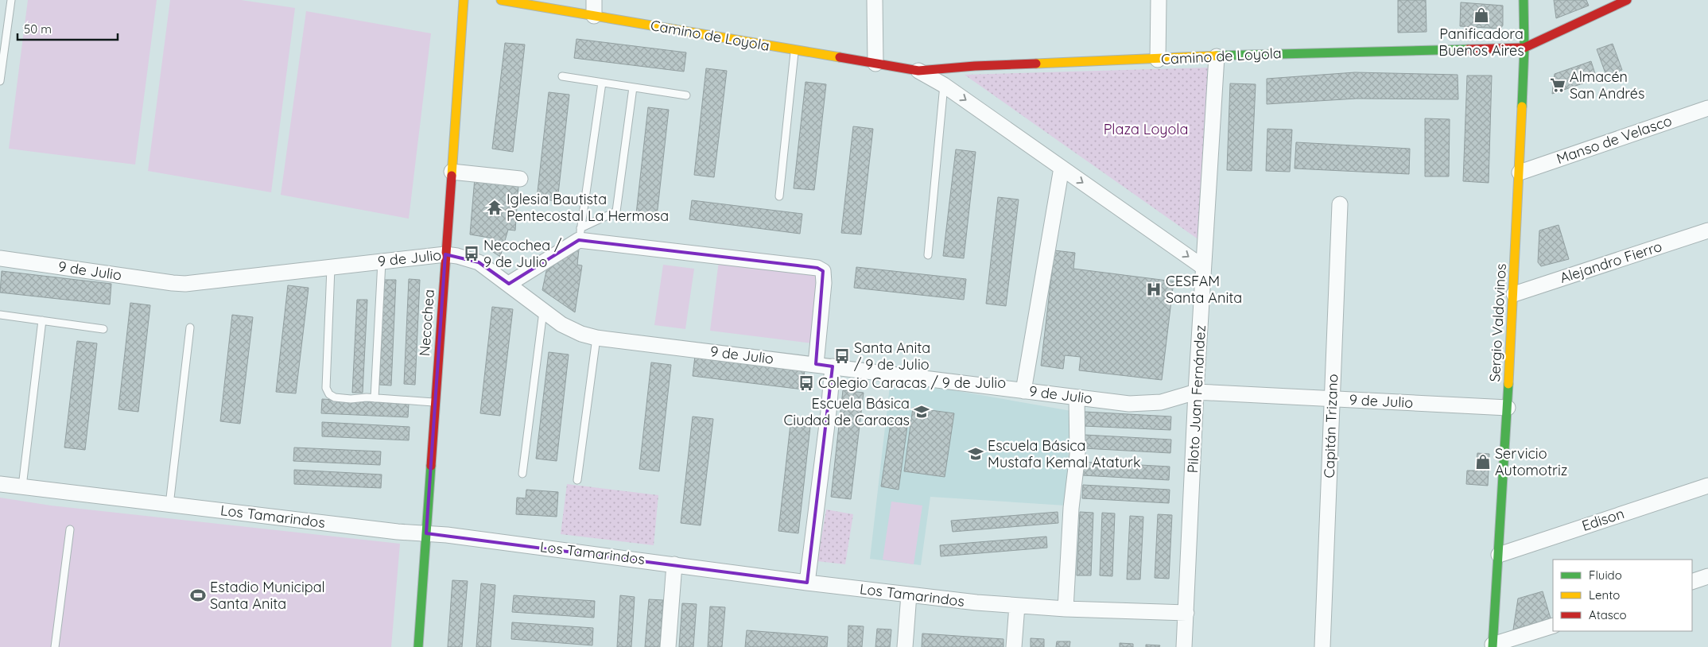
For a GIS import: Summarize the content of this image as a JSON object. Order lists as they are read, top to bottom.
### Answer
{
  "streets": {
    "street": [
      "Camino de Loyola",
      "Manso de Velasco",
      "9 de Julio",
      "Alejandro Fierro",
      "Necochea",
      "Sergio Valdovinos",
      "Piloto Juan Fernández",
      "Capitán Trizano",
      "Los Tamarindos",
      "Edison"
    ]
  },
  "crossings": [
    ["Camino de Loyola", "Sergio Valdovinos"],
    ["Camino de Loyola", "Piloto Juan Fernández"],
    ["Manso de Velasco", "Sergio Valdovinos"],
    ["9 de Julio", "Necochea"],
    ["9 de Julio", "Sergio Valdovinos"],
    ["9 de Julio", "Piloto Juan Fernández"],
    ["9 de Julio", "Capitán Trizano"],
    ["Alejandro Fierro", "Sergio Valdovinos"],
    ["Necochea", "Los Tamarindos"],
    ["Sergio Valdovinos", "Edison"],
    ["Piloto Juan Fernández", "Los Tamarindos"]
  ],
  "parks": ["Plaza Loyola"],
  "places": {
    "shop": ["Panificadora Buenos Aires", "Servicio Automotriz"],
    "supermarket": ["Almacén San Andrés"],
    "temple": ["Iglesia Bautista Pentecostal La Hermosa"],
    "bus stop": ["Necochea / 9 de Julio", "Santa Anita / 9 de Julio", "Colegio Caracas / 9 de Julio"],
    "hospital": ["CESFAM Santa Anita"],
    "school or university": ["Escuela Básica Ciudad de Caracas", "Escuela Básica Mustafa Kemal Ataturk"],
    "sports": ["Estadio Municipal Santa Anita"]
  },
  "legend": ["Fluido", "Lento", "Atasco"],
  "scale_bar": "50 m"
}
